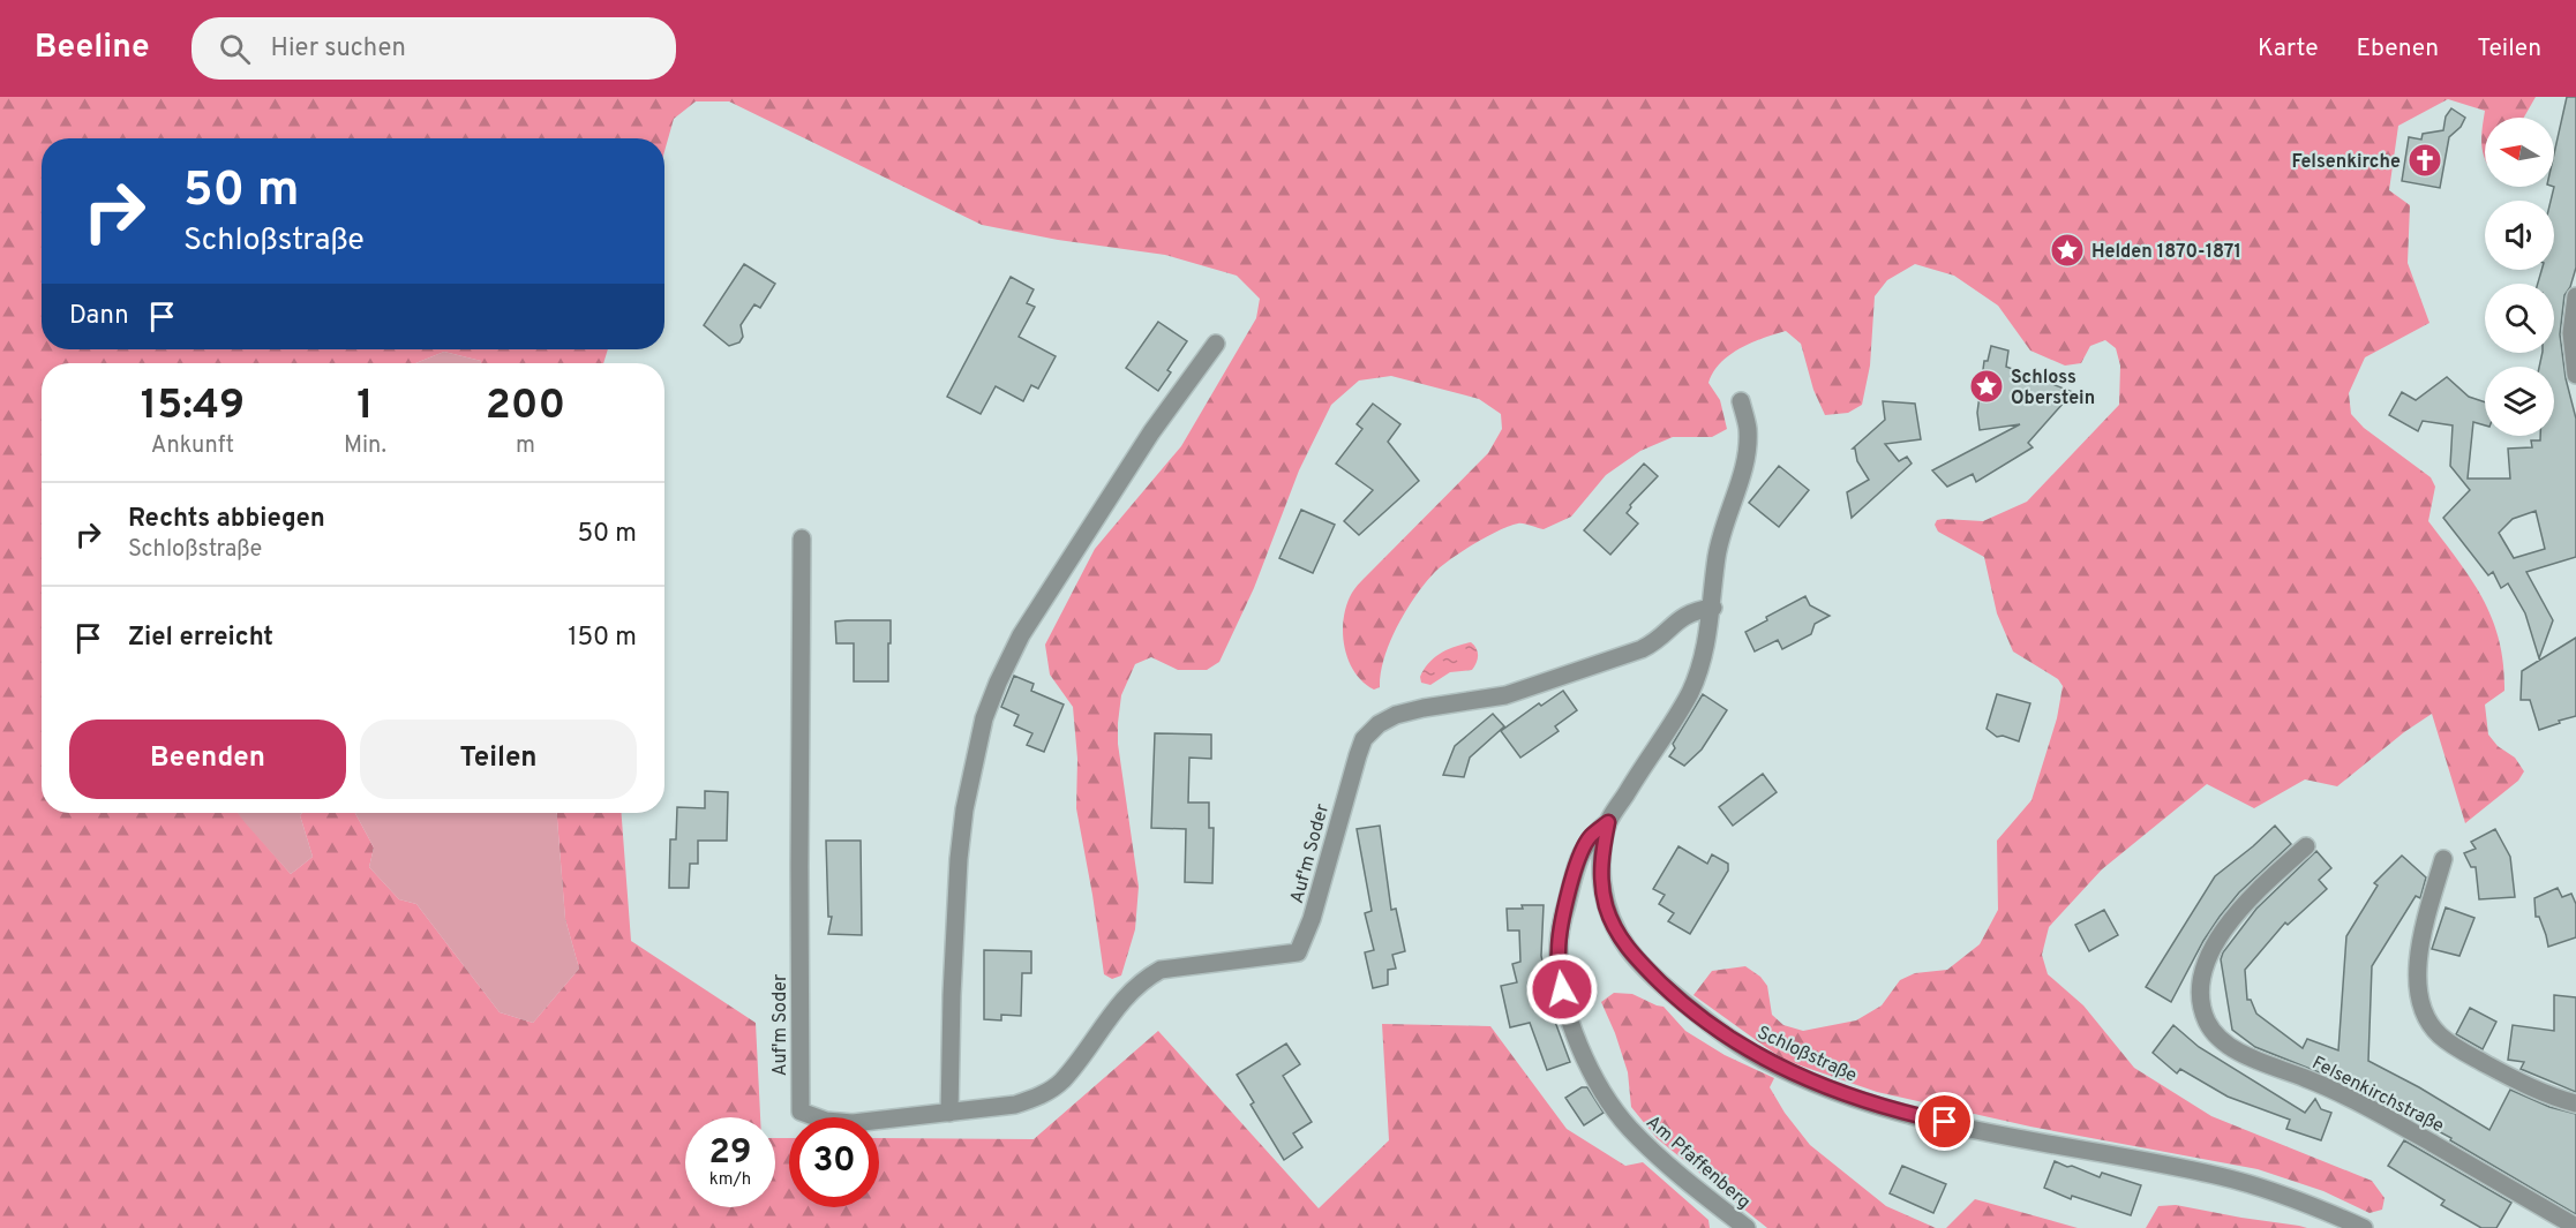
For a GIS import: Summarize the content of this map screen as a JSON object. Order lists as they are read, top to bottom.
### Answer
{
  "streets": {
    "street": [
      "Auf'm Soder",
      "Schloßstraße",
      "Felsenkirchstraße",
      "Am Pfaffenberg"
    ]
  },
  "crossings": [
    ["Auf'm Soder", "Schloßstraße"],
    ["Schloßstraße", "Am Pfaffenberg"]
  ],
  "places": {
    "church": ["Felsenkirche"],
    "place": ["Helden 1870-1871", "Schloss Oberstein"]
  },
  "north": "left",
  "page": {
    "header": "Beeline",
    "search": "Hier suchen",
    "nav": ["Karte", "Ebenen", "Teilen"],
    "turn": ["50 m", "Schloßstraße"],
    "then": "Dann",
    "eta": [
      "15:49",
      "Ankunft",
      "1",
      "Min.",
      "200",
      "m"
    ],
    "list": [
      {
        "name": "Rechts abbiegen",
        "note": "Schloßstraße",
        "value": "50 m"
      },
      {
        "name": "Ziel erreicht",
        "value": "150 m"
      }
    ],
    "buttons": ["Beenden", "Teilen"],
    "speed": "29 km/h",
    "limit": "30"
  }
}
